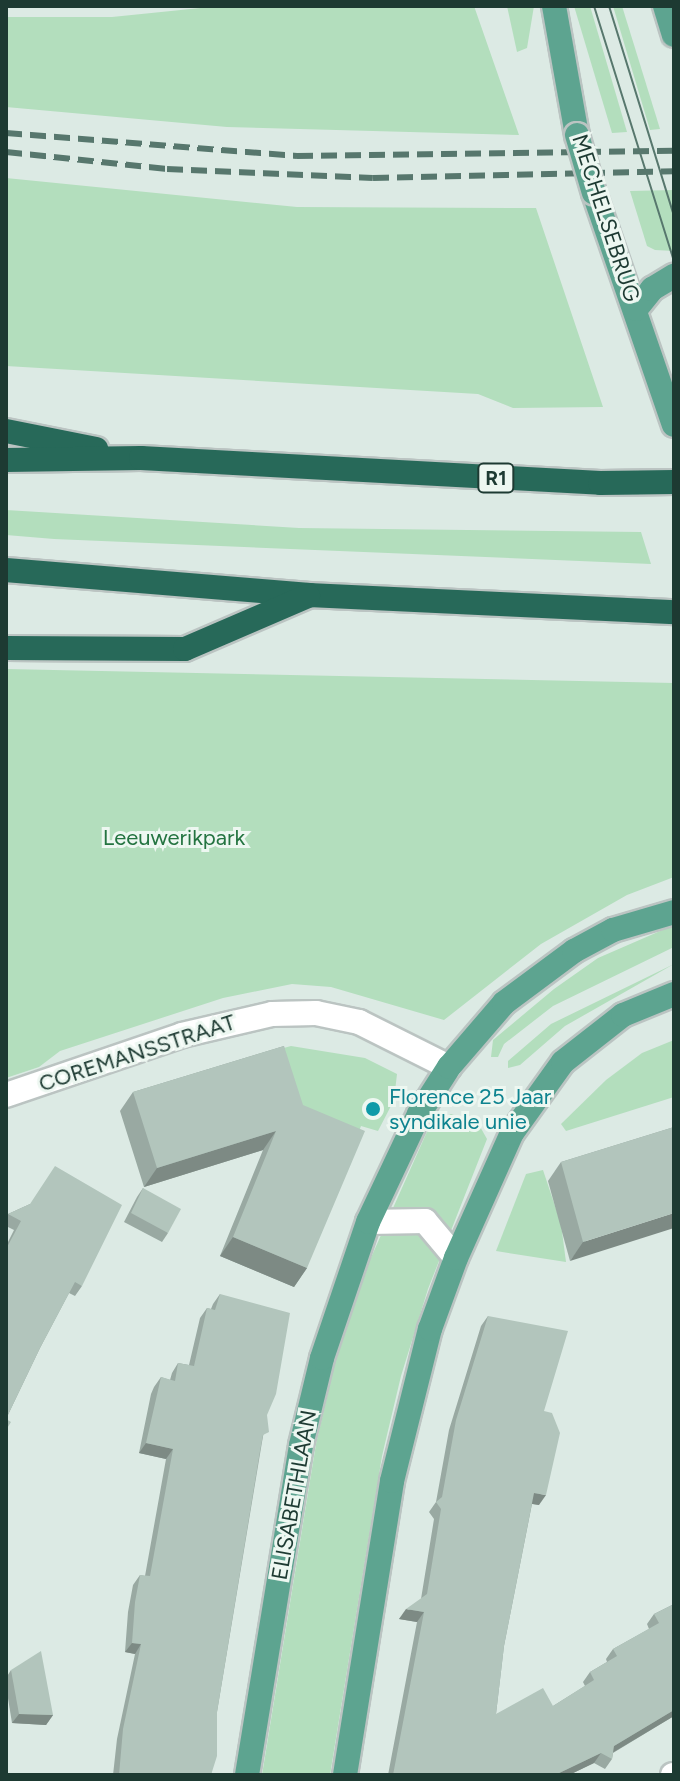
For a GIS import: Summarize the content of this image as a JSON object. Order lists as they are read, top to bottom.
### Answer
{
  "streets": {
    "highway": ["R1"],
    "main road": ["MECHELSEBRUG", "ELISABETHLAAN"],
    "street": ["COREMANSSTRAAT"]
  },
  "crossings": [
    ["COREMANSSTRAAT", "ELISABETHLAAN"]
  ],
  "parks": ["Leeuwerikpark"],
  "places": ["Florence 25 Jaar syndikale unie"]
}
